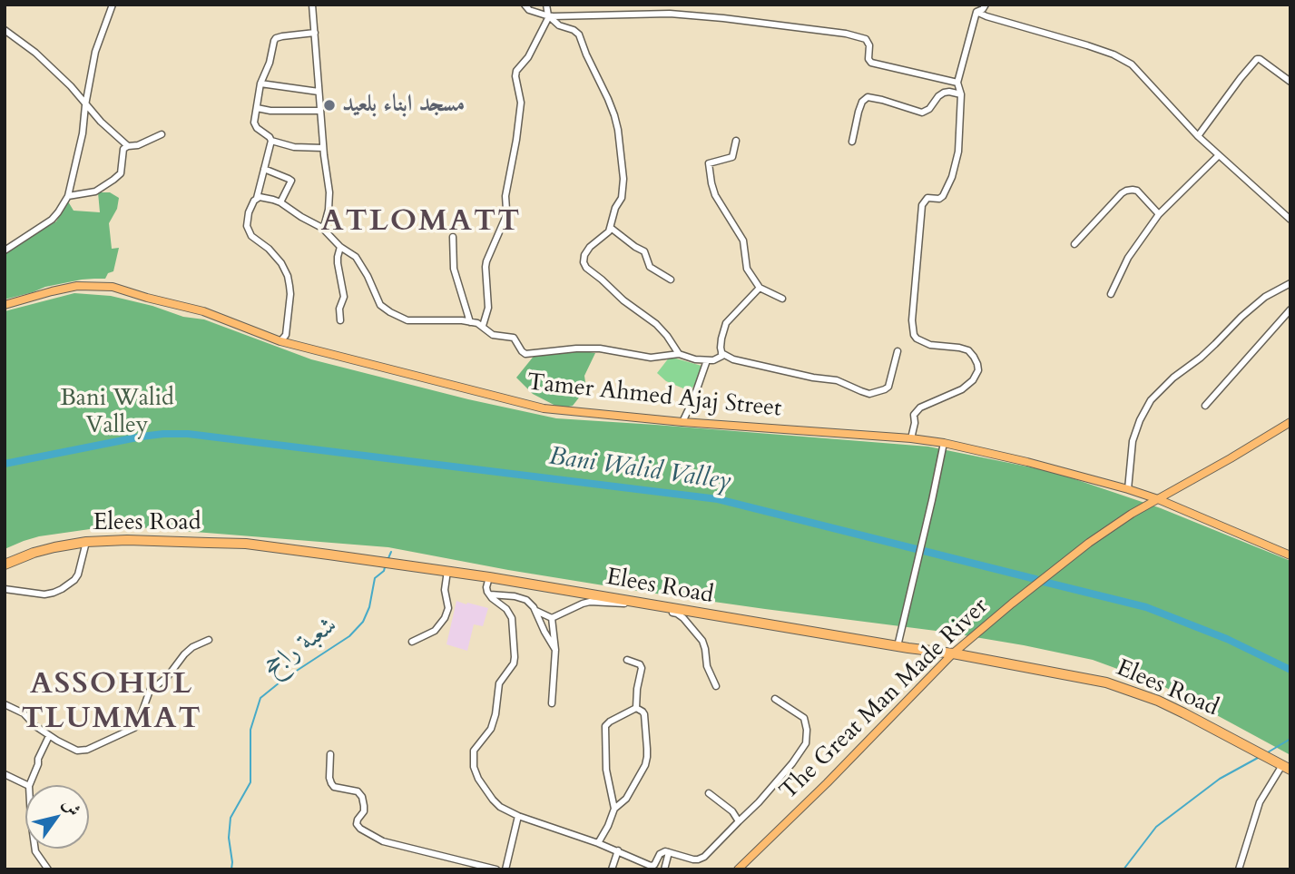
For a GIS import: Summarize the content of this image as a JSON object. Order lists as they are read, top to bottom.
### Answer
{
  "streets": {
    "highway": ["Elees Road"],
    "main road": ["Tamer Ahmed Ajaj Street", "The Great Man Made River"]
  },
  "crossings": [
    ["Tamer Ahmed Ajaj Street", "The Great Man Made River"],
    ["Elees Road", "The Great Man Made River"]
  ],
  "districts": ["ATLOMATT", "ASSOHUL TLUMMAT"],
  "water": ["Bani Walid Valley", "شعبة راجح"],
  "parks": ["Bani Walid Valley"],
  "places": ["مسجد ابناء بلعيد"],
  "north": "top right"
}
